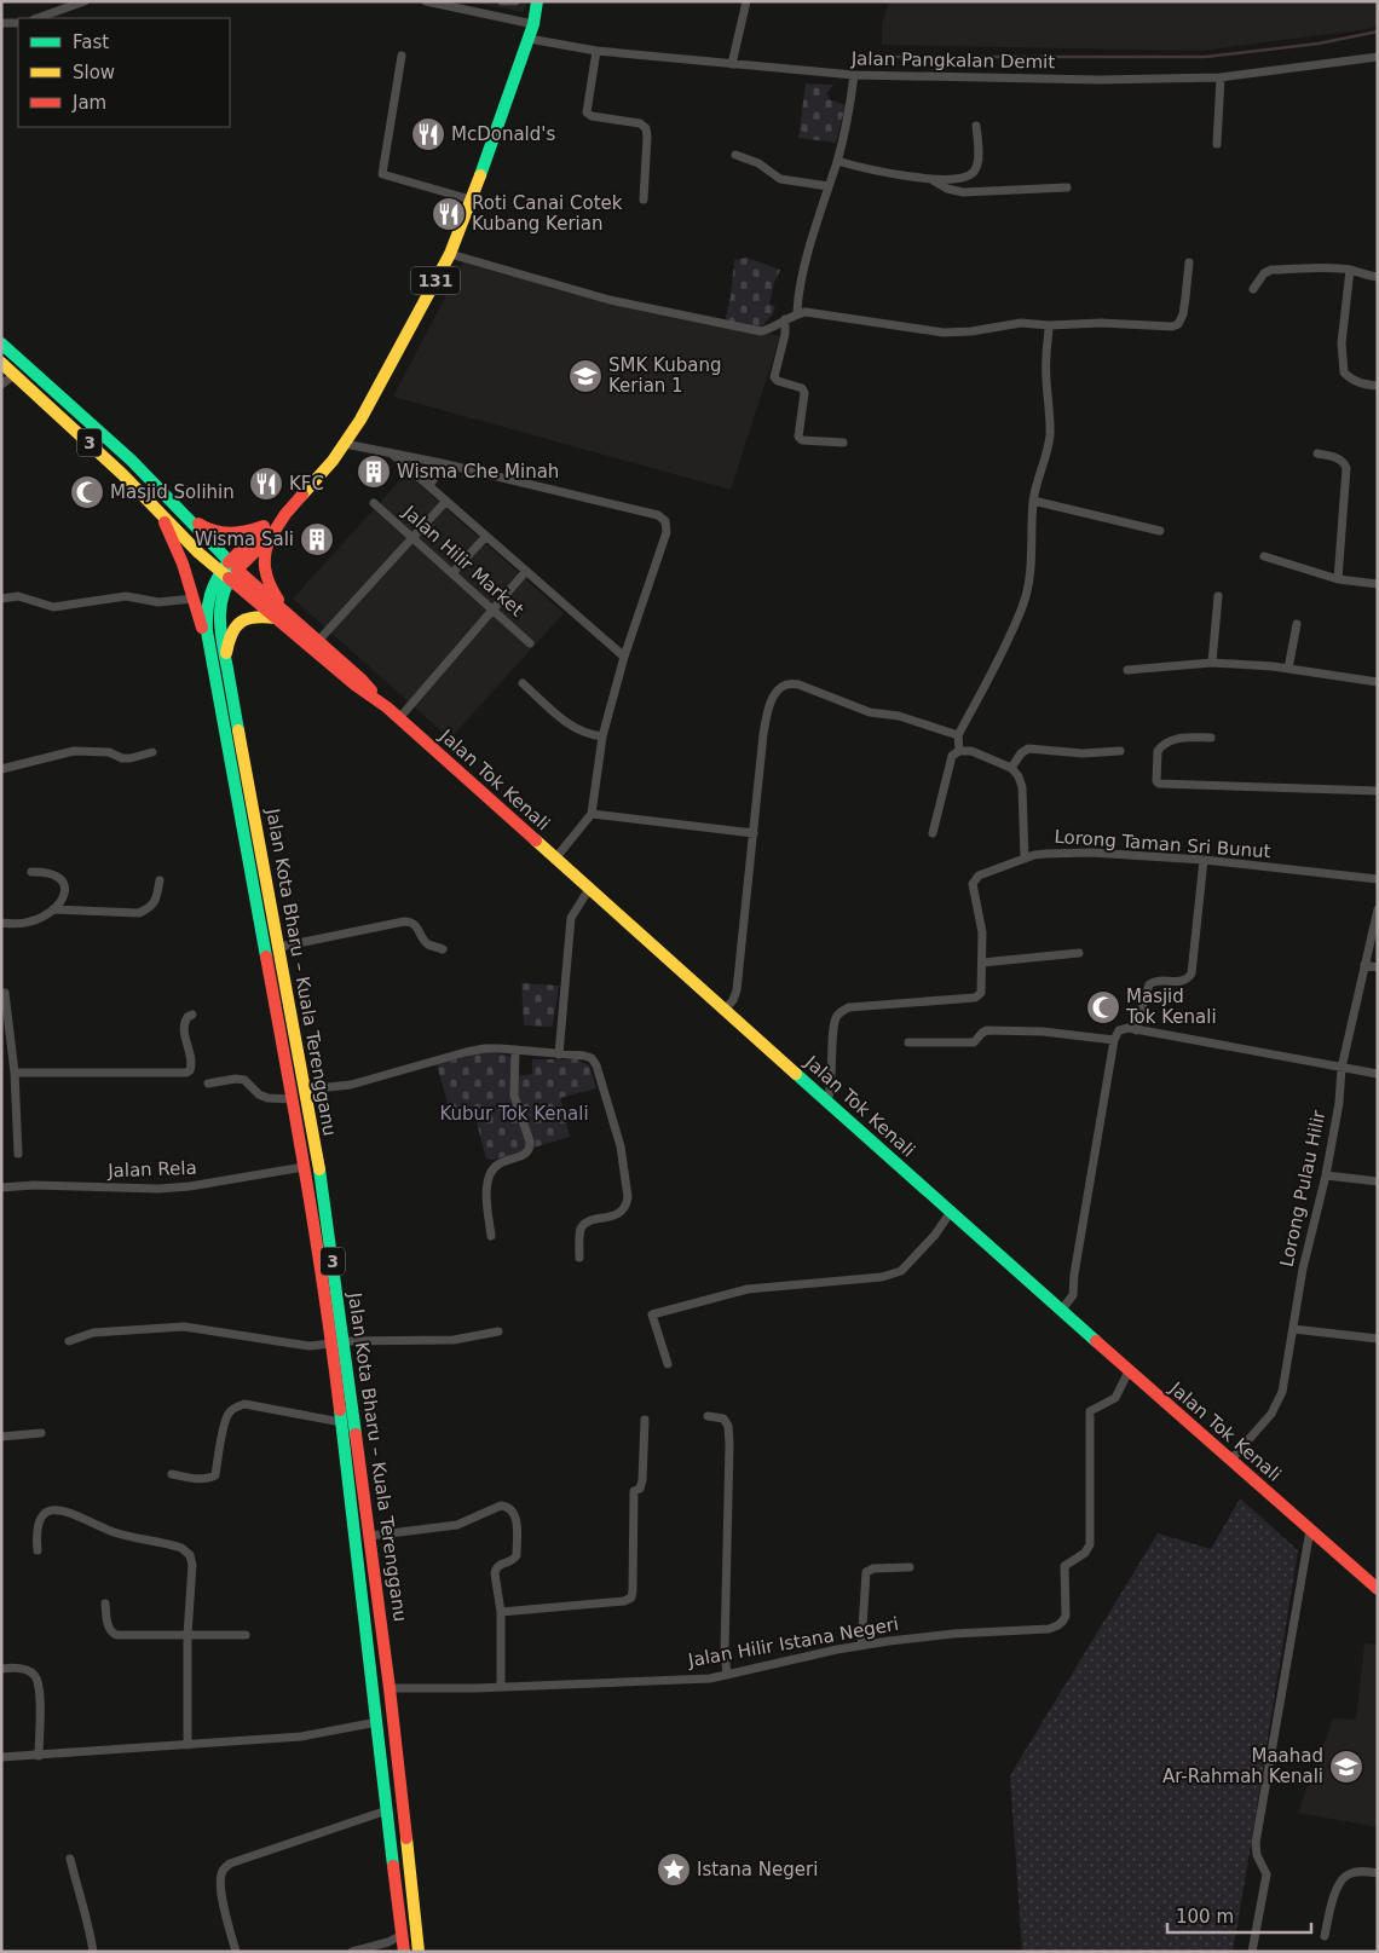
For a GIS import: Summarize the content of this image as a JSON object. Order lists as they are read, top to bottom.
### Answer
{
  "streets": {
    "main road": [
      "131",
      "3",
      "Jalan Tok Kenali",
      "Jalan Kota Bharu – Kuala Terengganu"
    ],
    "street": [
      "Jalan Pangkalan Demit",
      "Jalan Hilir Market",
      "Lorong Taman Sri Bunut",
      "Jalan Rela",
      "Lorong Pulau Hilir",
      "Jalan Hilir Istana Negeri"
    ]
  },
  "crossings": [
    ["Jalan Pangkalan Demit", "131"],
    ["131", "3"],
    ["131", "Jalan Tok Kenali"],
    ["131", "Jalan Kota Bharu – Kuala Terengganu"],
    ["3", "Jalan Tok Kenali"],
    ["3", "Jalan Kota Bharu – Kuala Terengganu"],
    ["Jalan Tok Kenali", "Lorong Taman Sri Bunut"],
    ["Jalan Tok Kenali", "Jalan Kota Bharu – Kuala Terengganu"],
    ["Jalan Tok Kenali", "Lorong Pulau Hilir"],
    ["Jalan Tok Kenali", "Jalan Hilir Istana Negeri"],
    ["Jalan Kota Bharu – Kuala Terengganu", "Jalan Rela"],
    ["Jalan Kota Bharu – Kuala Terengganu", "Jalan Hilir Istana Negeri"]
  ],
  "parks": ["Kubur Tok Kenali"],
  "places": {
    "restaurant": ["McDonald's", "Roti Canai Cotek Kubang Kerian", "KFC"],
    "school or university": ["SMK Kubang Kerian 1", "Maahad Ar-Rahmah Kenali"],
    "building": ["Wisma Che Minah", "Wisma Sali"],
    "mosque": ["Masjid Solihin", "Masjid Tok Kenali"],
    "place": ["Istana Negeri"]
  },
  "legend": ["Fast", "Slow", "Jam"],
  "scale_bar": "100 m"
}
